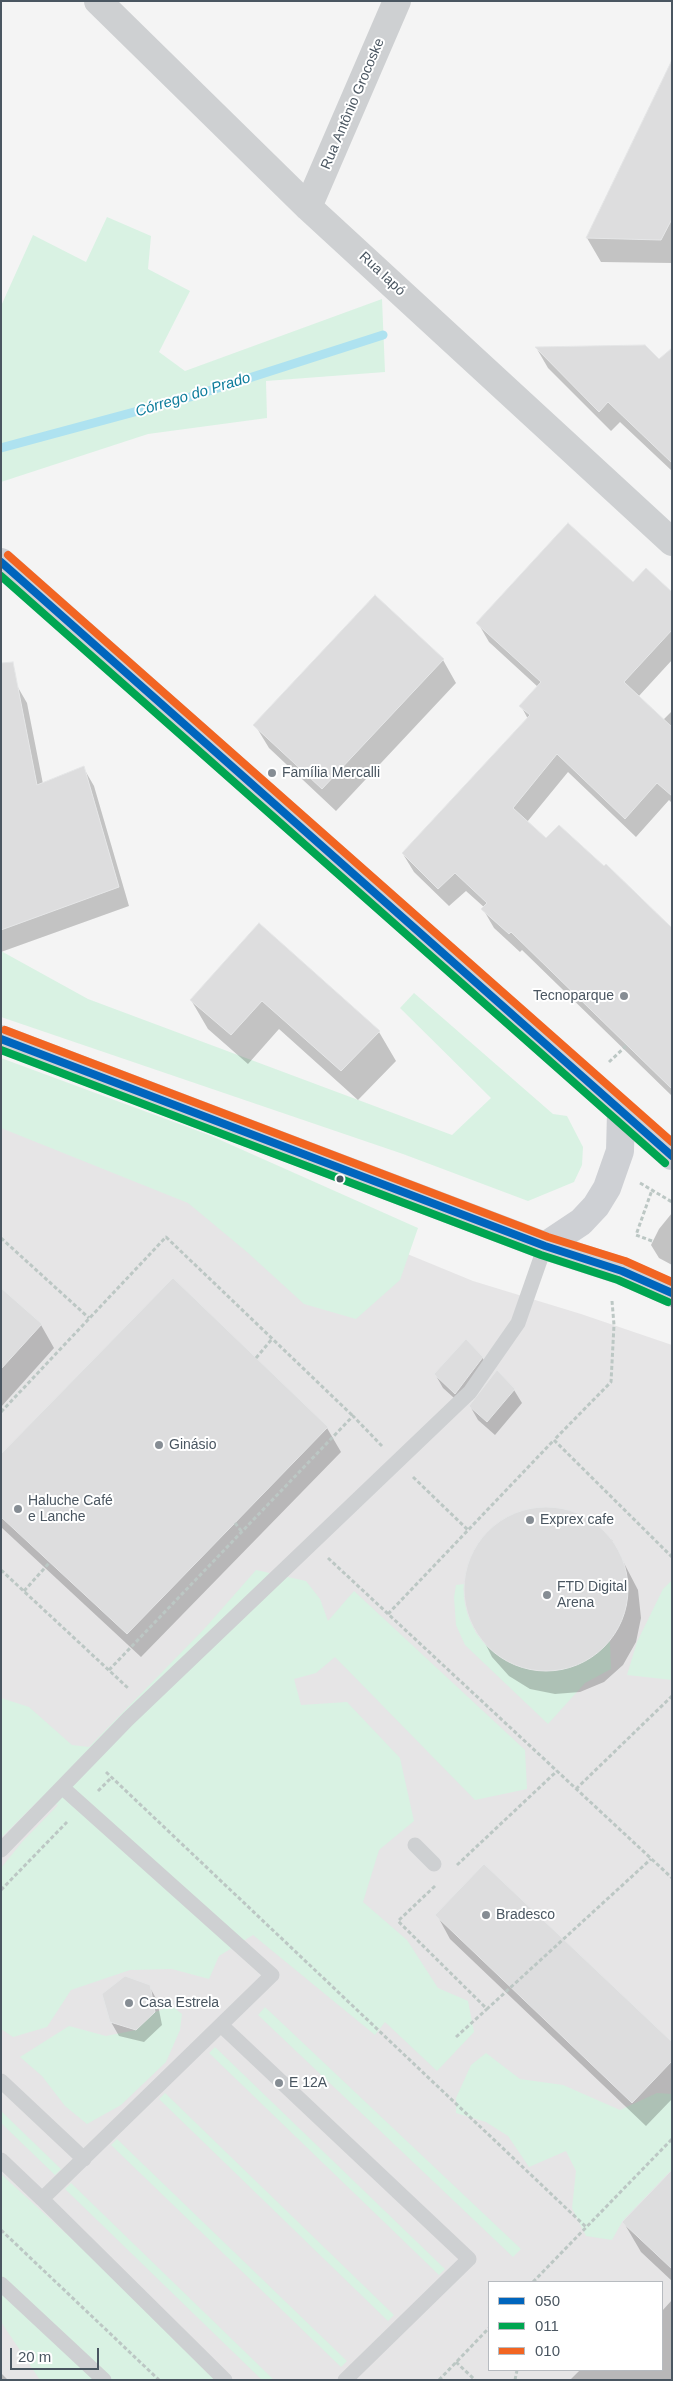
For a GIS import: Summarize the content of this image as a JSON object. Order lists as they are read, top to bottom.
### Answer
{
  "streets": {
    "street": ["Rua Antônio Grocoske", "Rua Iapó"]
  },
  "crossings": [
    ["Rua Antônio Grocoske", "Rua Iapó"]
  ],
  "water": ["Córrego do Prado"],
  "places": [
    "Família Mercalli",
    "Tecnoparque",
    "Ginásio",
    "Haluche Café e Lanche",
    "Exprex cafe",
    "FTD Digital Arena",
    "Bradesco",
    "Casa Estrela",
    "E 12A"
  ],
  "lines": ["transit line 010", "transit line 050", "transit line 011"],
  "legend": ["050", "011", "010"],
  "scale_bar": "20 m"
}
